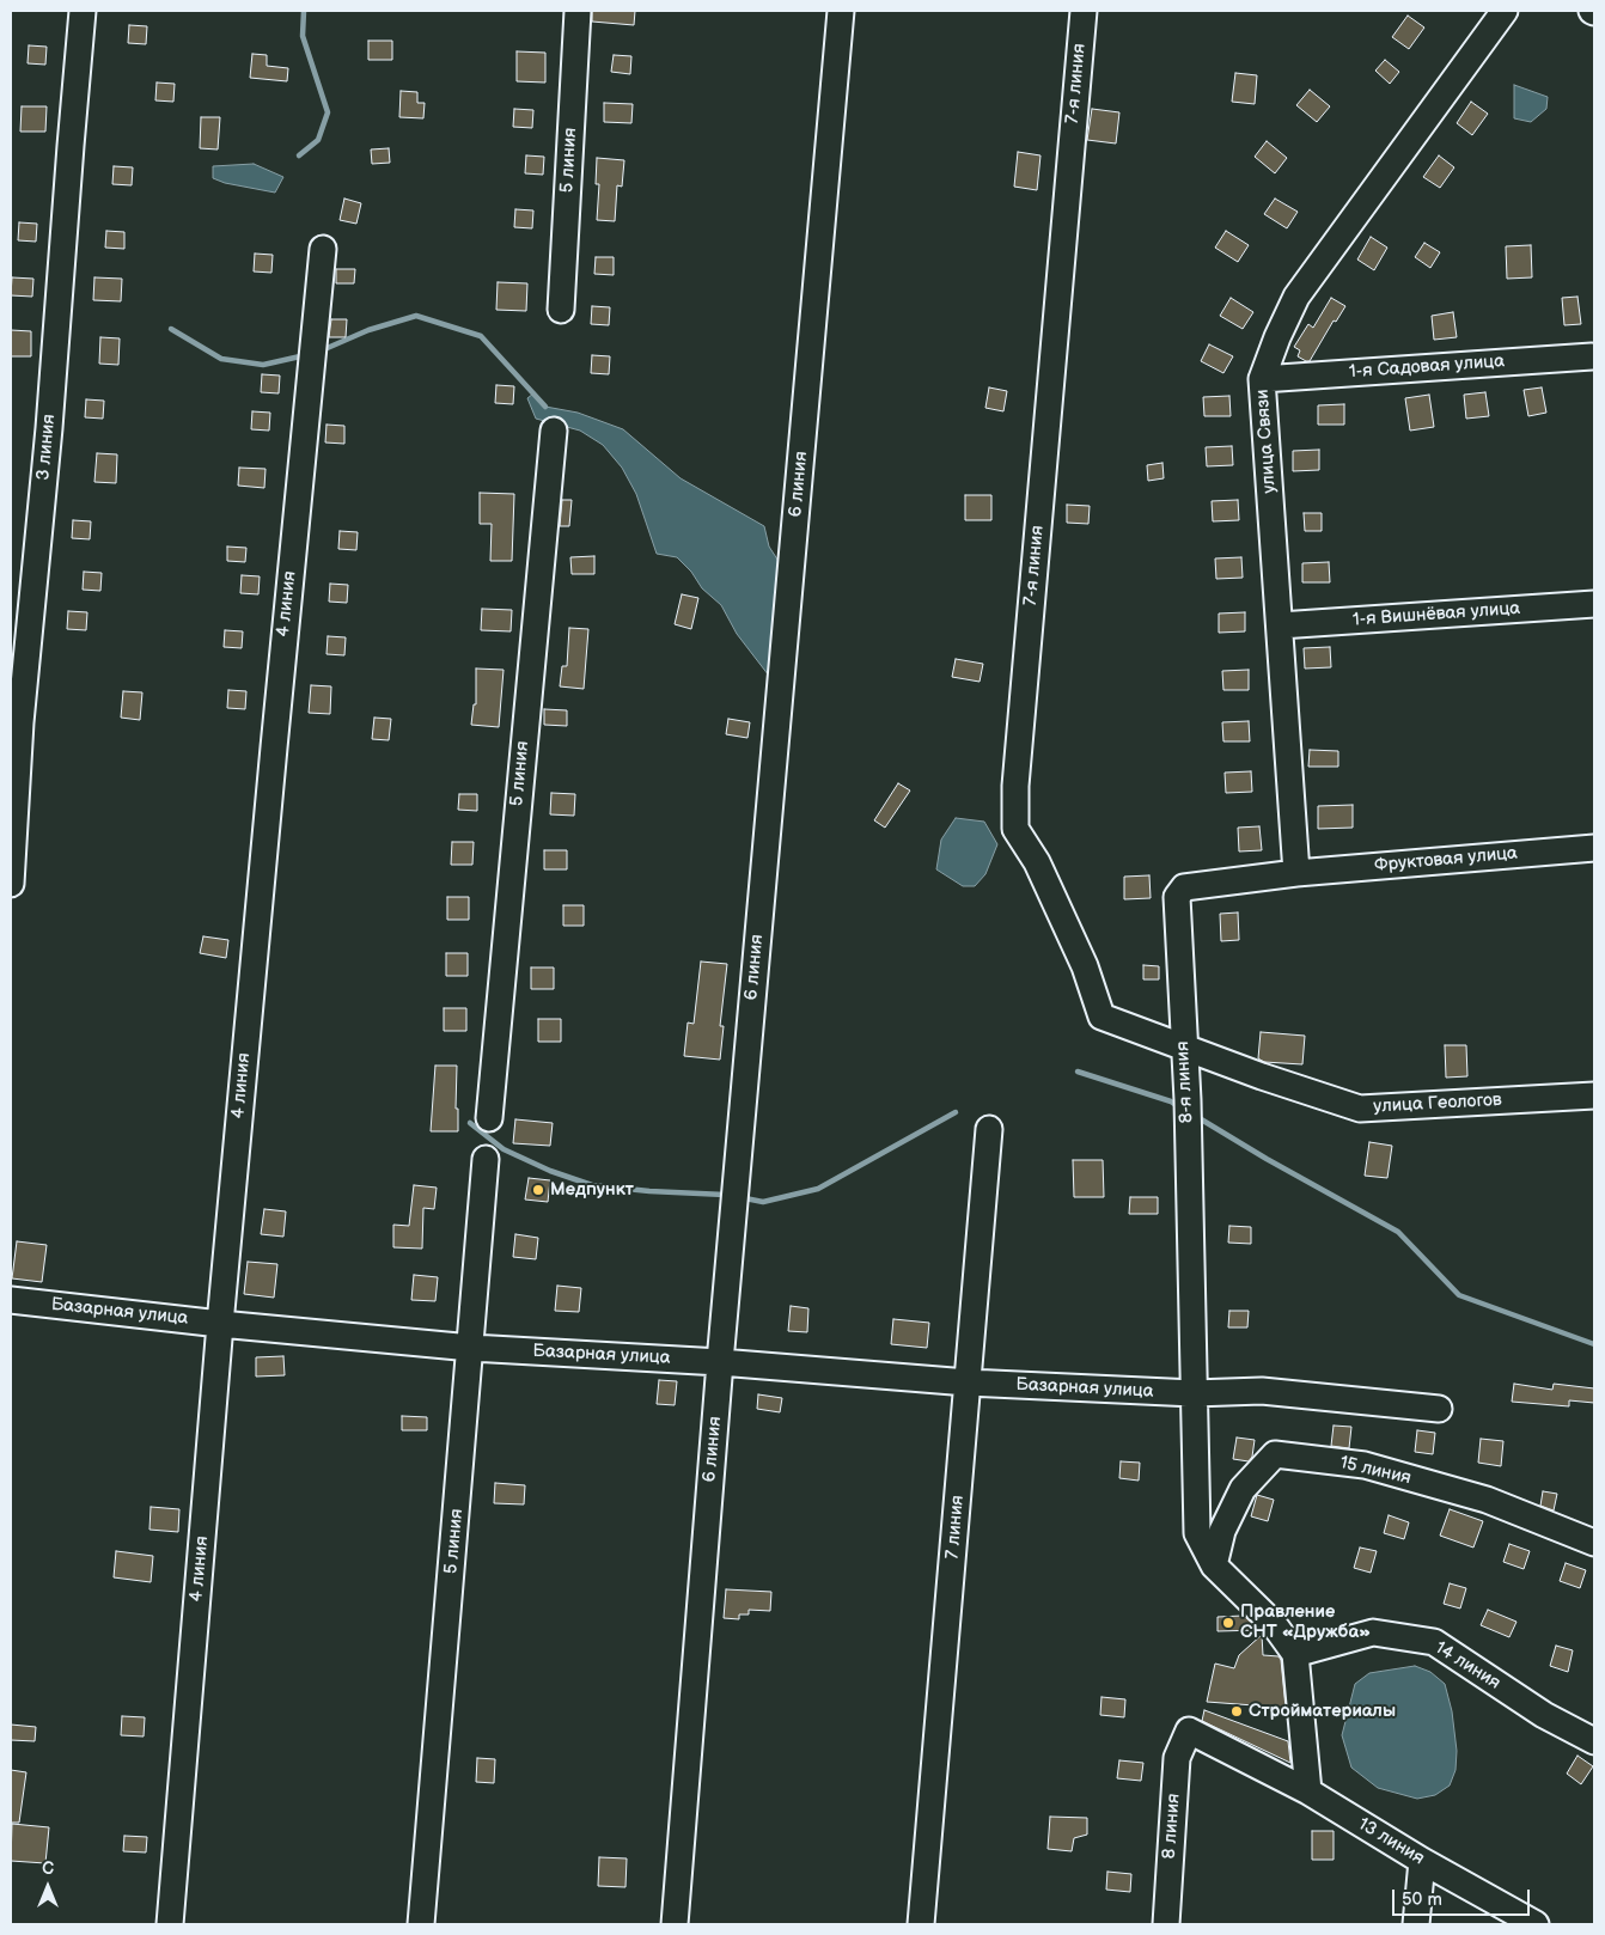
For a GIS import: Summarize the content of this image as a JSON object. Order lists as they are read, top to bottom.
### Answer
{
  "streets": {
    "street": [
      "7-я линия",
      "5 линия",
      "1-я Садовая улица",
      "улица Связи",
      "3 линия",
      "6 линия",
      "4 линия",
      "1-я Вишнёвая улица",
      "Фруктовая улица",
      "8-я линия",
      "улица Геологов",
      "Базарная улица",
      "15 линия",
      "7 линия",
      "14 линия",
      "8 линия",
      "13 линия"
    ]
  },
  "crossings": [
    ["7-я линия", "8-я линия"],
    ["7-я линия", "улица Геологов"],
    ["5 линия", "Базарная улица"],
    ["1-я Садовая улица", "улица Связи"],
    ["улица Связи", "1-я Вишнёвая улица"],
    ["улица Связи", "Фруктовая улица"],
    ["улица Связи", "8-я линия"],
    ["6 линия", "Базарная улица"],
    ["4 линия", "Базарная улица"],
    ["Фруктовая улица", "8-я линия"],
    ["8-я линия", "улица Геологов"],
    ["8-я линия", "Базарная улица"],
    ["8-я линия", "15 линия"],
    ["8-я линия", "14 линия"],
    ["Базарная улица", "7 линия"],
    ["8 линия", "13 линия"]
  ],
  "places": ["Медпункт", "Правление СНТ «Дружба»", "Стройматериалы"],
  "scale_bar": "50 m",
  "north": "top"
}
